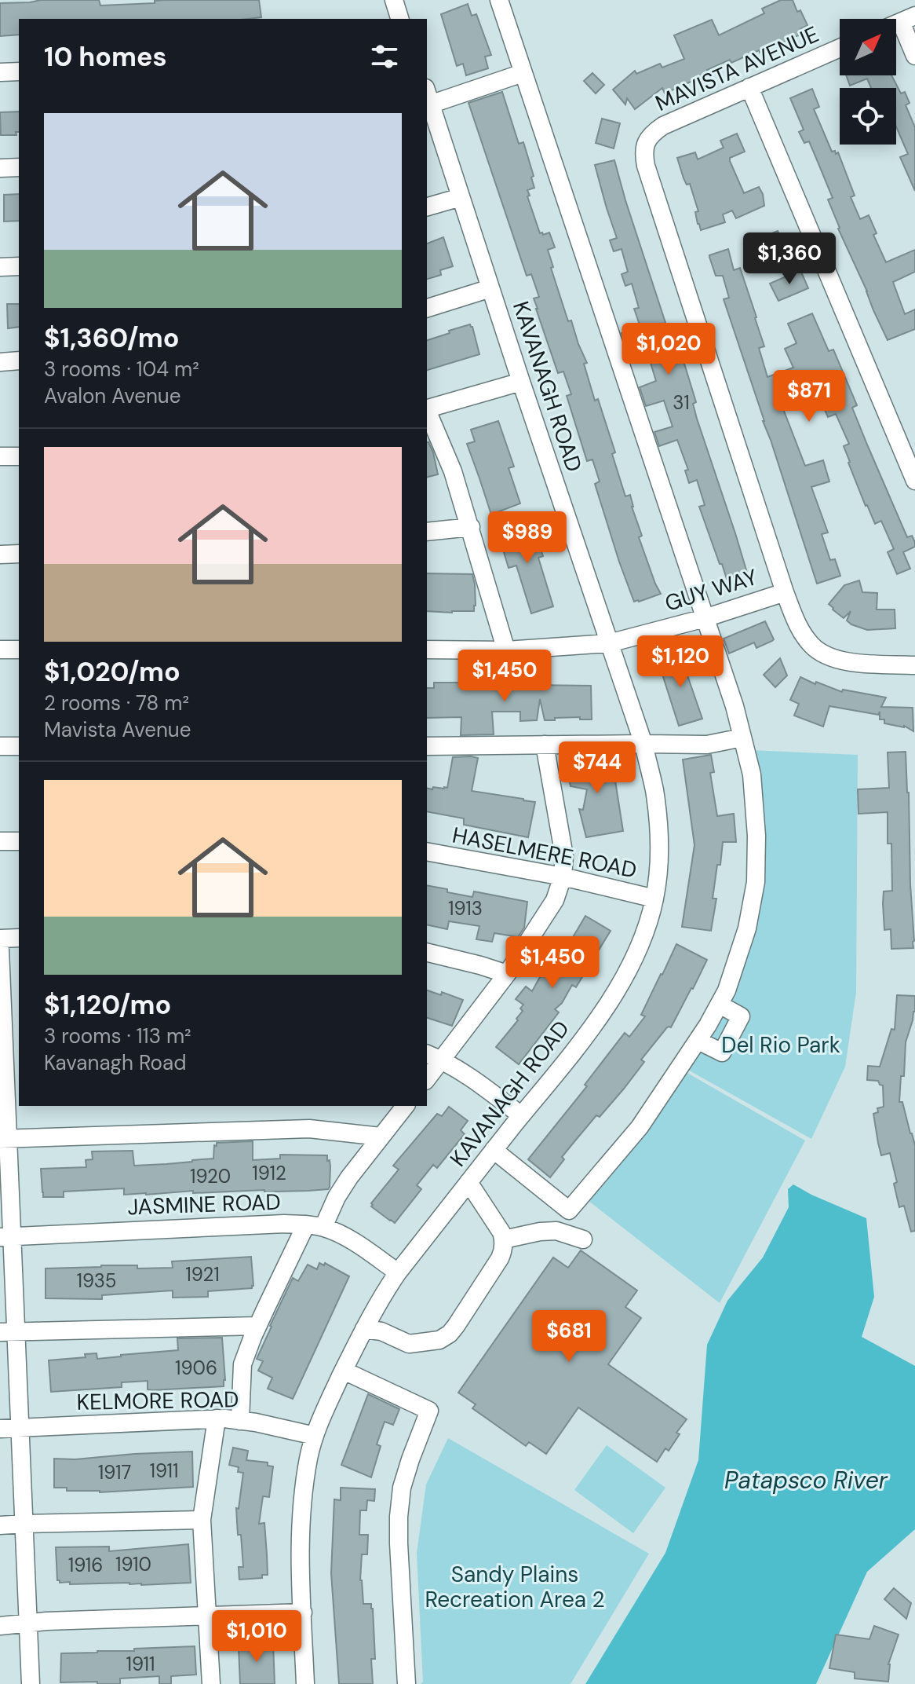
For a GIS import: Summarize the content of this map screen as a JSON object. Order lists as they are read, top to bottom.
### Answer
{
  "streets": {
    "street": [
      "MAVISTA AVENUE",
      "KAVANAGH ROAD",
      "GUY WAY",
      "HASELMERE ROAD",
      "JASMINE ROAD",
      "KELMORE ROAD"
    ]
  },
  "crossings": [
    ["MAVISTA AVENUE", "GUY WAY"],
    ["KAVANAGH ROAD", "GUY WAY"],
    ["KAVANAGH ROAD", "HASELMERE ROAD"],
    ["KAVANAGH ROAD", "JASMINE ROAD"],
    ["KAVANAGH ROAD", "KELMORE ROAD"]
  ],
  "water": ["Patapsco River"],
  "parks": ["Del Rio Park", "Sandy Plains Recreation Area 2"],
  "house_numbers": [
    "31",
    "1913",
    "1912",
    "1920",
    "1921",
    "1935",
    "1906",
    "1911",
    "1917",
    "1910",
    "1916",
    "1911"
  ],
  "north": "top right",
  "page": {
    "heading": "10 homes",
    "list": [
      {
        "name": "$1,360/mo",
        "note": "3 rooms · 104 m² · Avalon Avenue"
      },
      {
        "name": "$1,020/mo",
        "note": "2 rooms · 78 m² · Mavista Avenue"
      },
      {
        "name": "$1,120/mo",
        "note": "3 rooms · 113 m² · Kavanagh Road"
      }
    ],
    "price": [
      "$1,360",
      "$1,020",
      "$871",
      "$989",
      "$1,120",
      "$1,450",
      "$744",
      "$1,450",
      "$681",
      "$1,010"
    ]
  }
}
